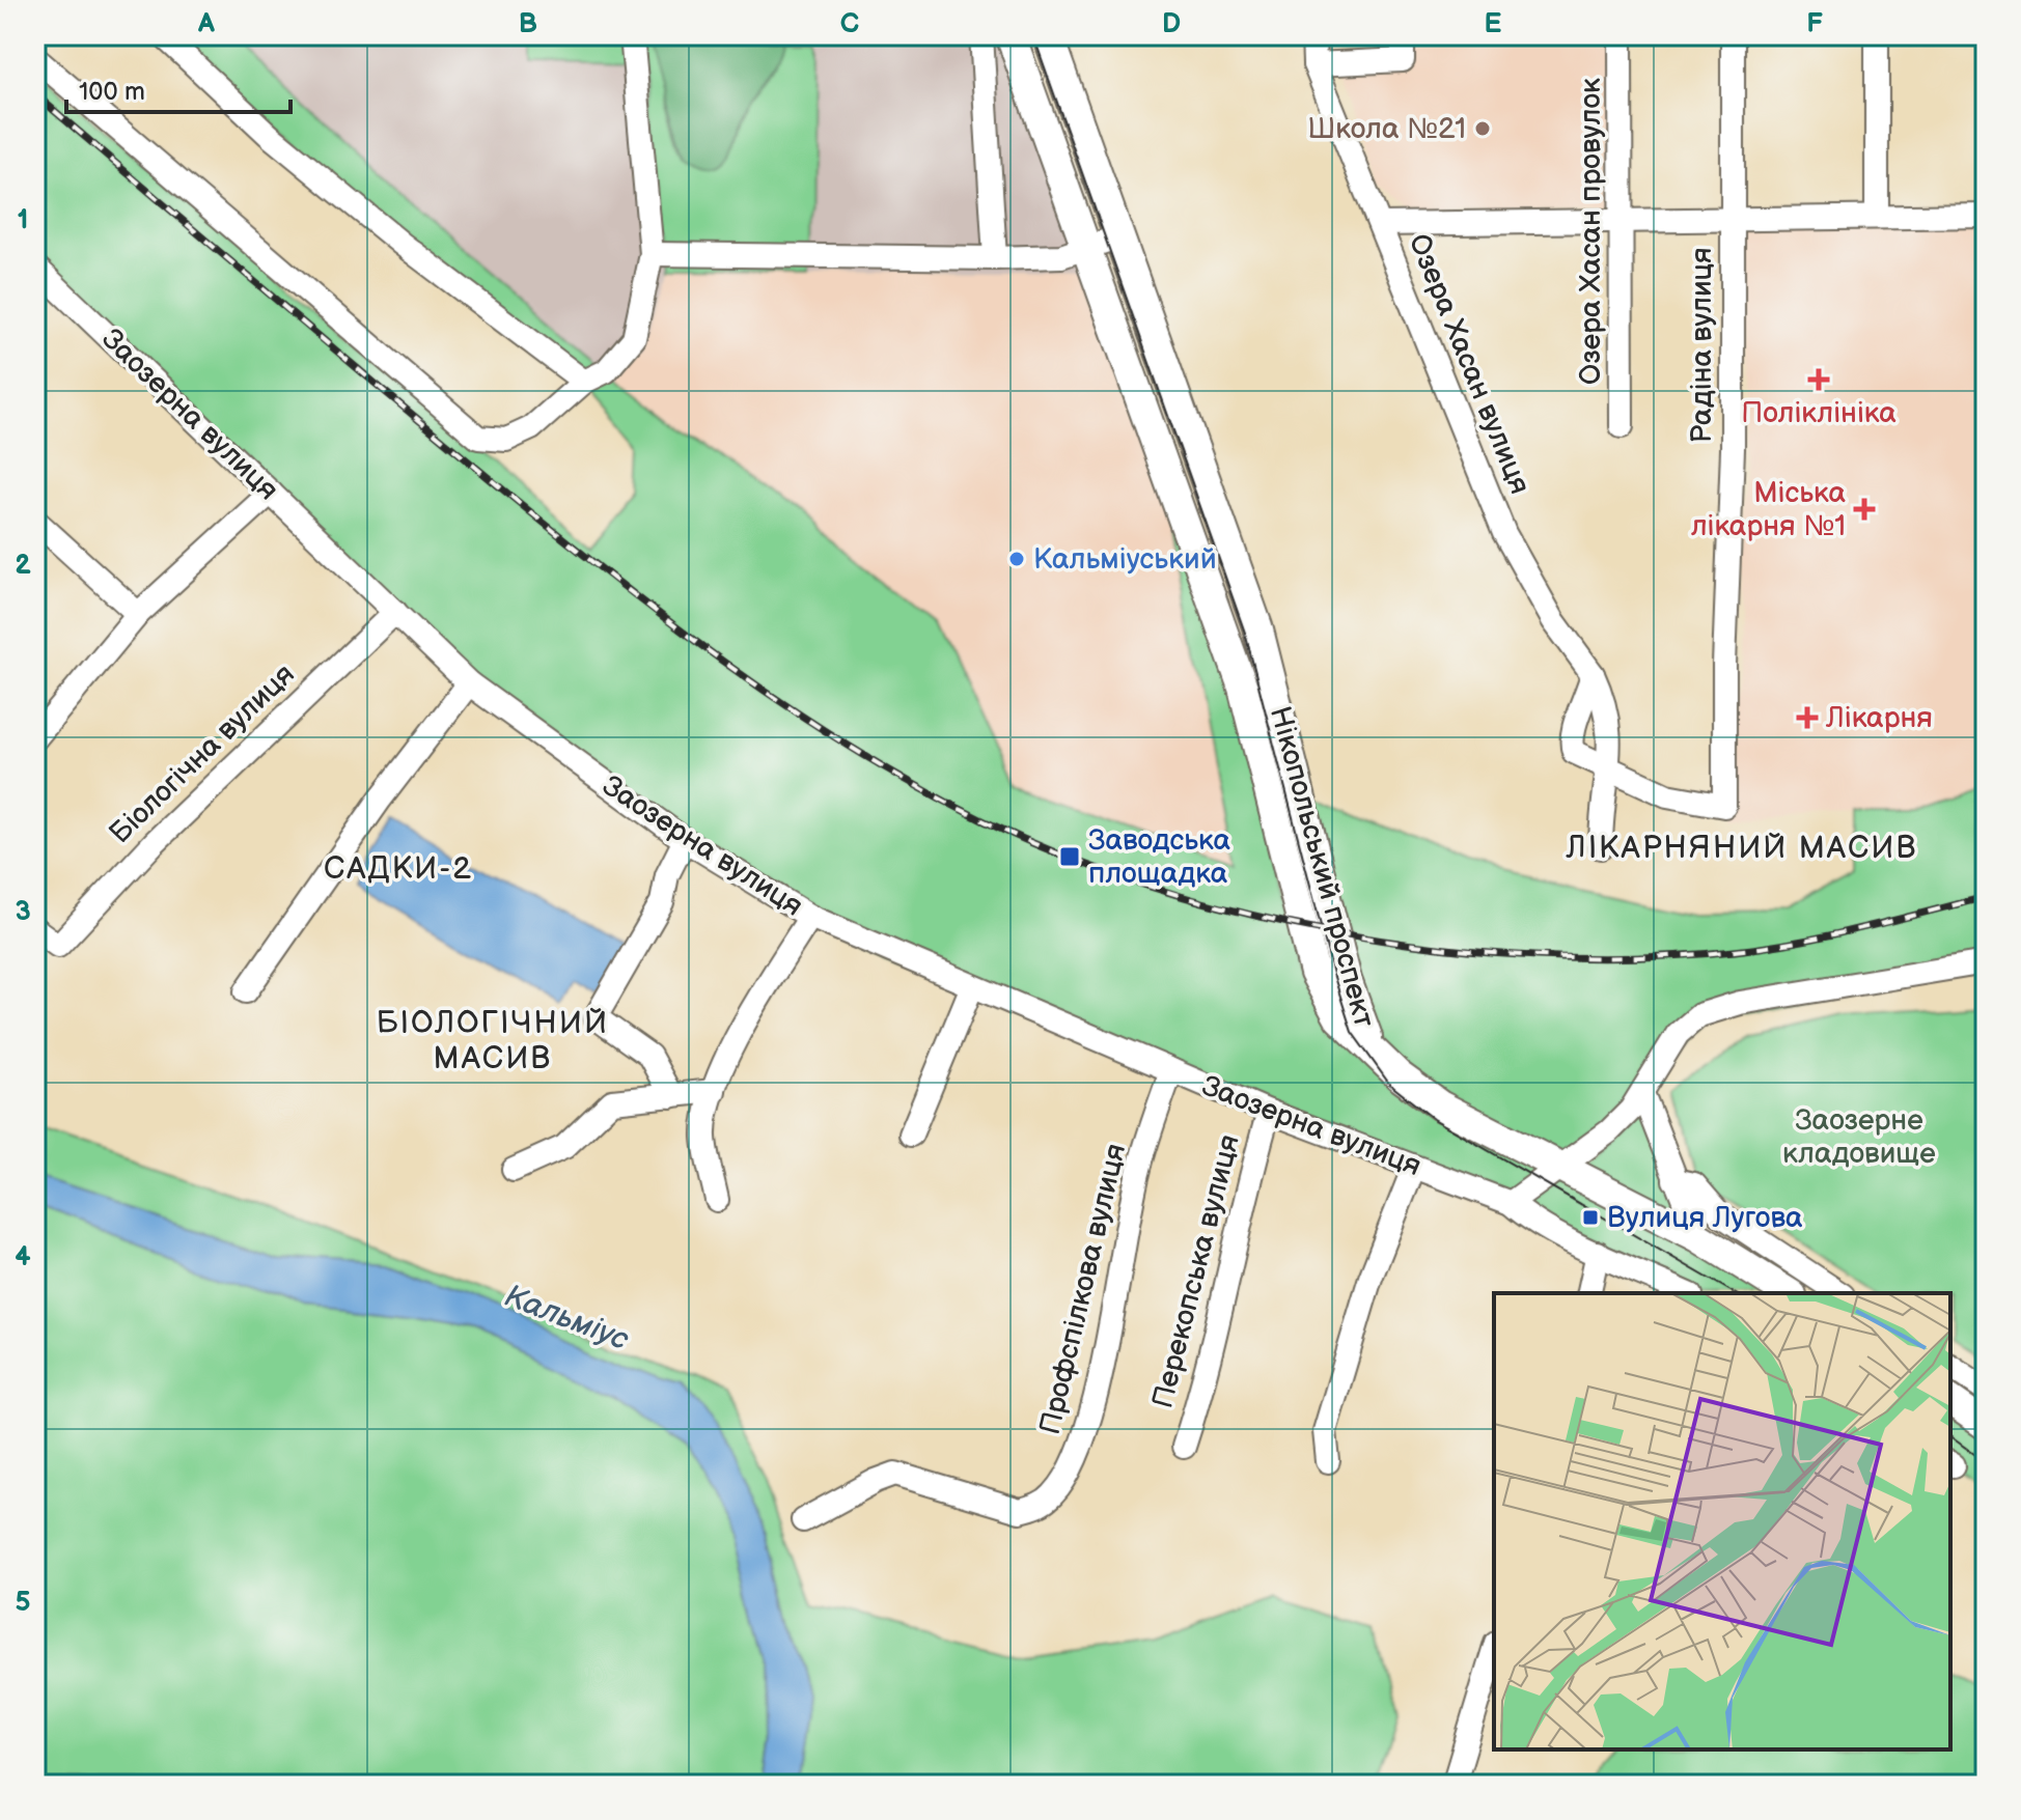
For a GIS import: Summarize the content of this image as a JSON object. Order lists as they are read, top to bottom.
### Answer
{
  "streets": {
    "main road": ["Нікопольський проспект"],
    "street": [
      "Озера Хасан провулок",
      "Радіна вулиця",
      "Озера Хасан вулиця",
      "Заозерна вулиця",
      "Біологічна вулиця",
      "Перекопська вулиця",
      "Профспілкова вулиця"
    ]
  },
  "crossings": [
    ["Радіна вулиця", "Озера Хасан вулиця"],
    ["Заозерна вулиця", "Біологічна вулиця"],
    ["Заозерна вулиця", "Перекопська вулиця"],
    ["Заозерна вулиця", "Профспілкова вулиця"]
  ],
  "districts": ["ЛІКАРНЯНИЙ МАСИВ", "САДКИ-2", "БІОЛОГІЧНИЙ МАСИВ"],
  "water": ["Кальміус"],
  "parks": ["Заозерне кладовище"],
  "places": {
    "other": ["Школа №21", "Кальміуський"],
    "health": ["Поліклініка", "Міська лікарня №1", "Лікарня"],
    "transit": ["Заводська площадка", "Вулиця Лугова"]
  },
  "scale_bar": "100 m",
  "grid": {
    "columns": [
      "A",
      "B",
      "C",
      "D",
      "E",
      "F"
    ],
    "rows": [
      "1",
      "2",
      "3",
      "4",
      "5"
    ]
  }
}
